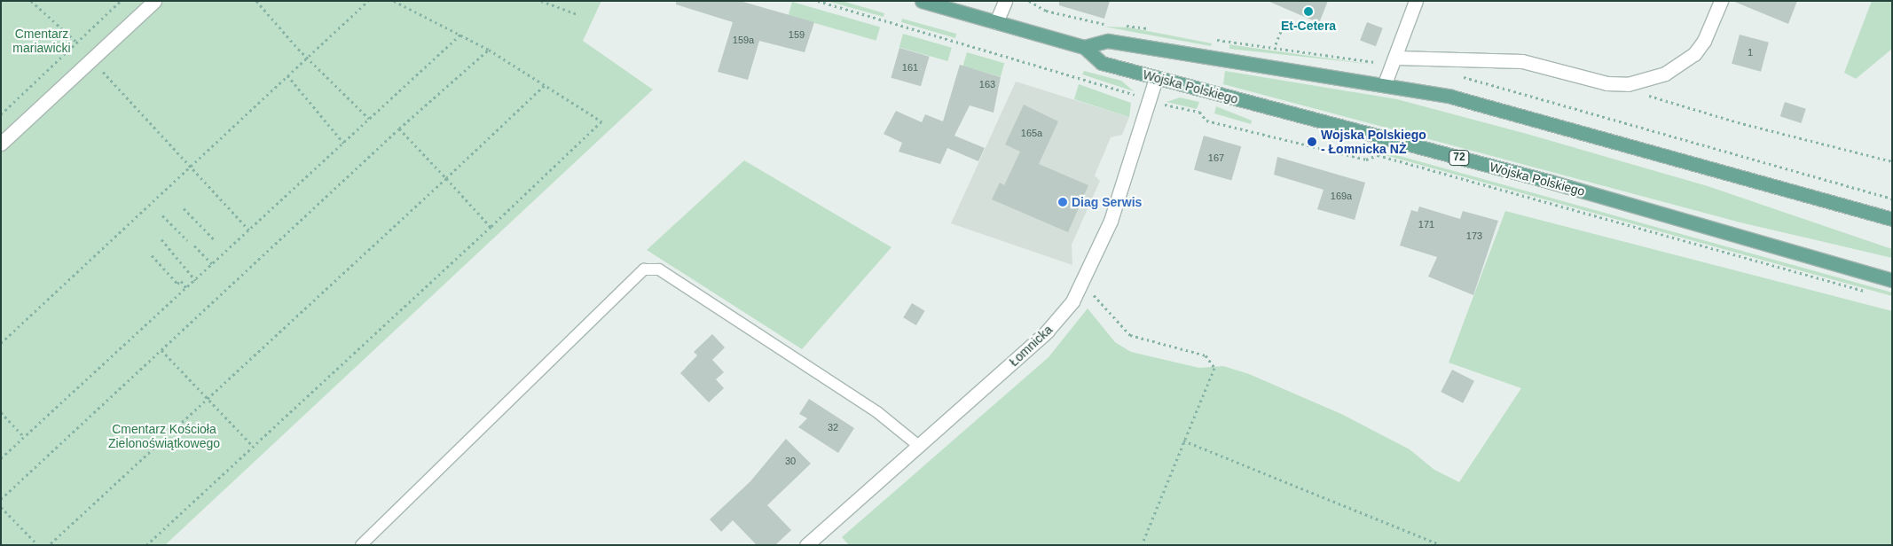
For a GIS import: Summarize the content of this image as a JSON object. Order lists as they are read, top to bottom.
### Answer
{
  "streets": {
    "main road": ["Wojska Polskiego", "72"],
    "street": ["Łomnicka"]
  },
  "crossings": [
    ["Wojska Polskiego", "Łomnicka"]
  ],
  "parks": ["Cmentarz mariawicki", "Cmentarz Kościoła Zielonoświątkowego"],
  "places": ["Et-Cetera", "Wojska Polskiego - Łomnicka NŻ", "Diag Serwis"],
  "house_numbers": [
    "159",
    "159a",
    "1",
    "161",
    "163",
    "165a",
    "167",
    "169a",
    "171",
    "173",
    "32",
    "30"
  ]
}
